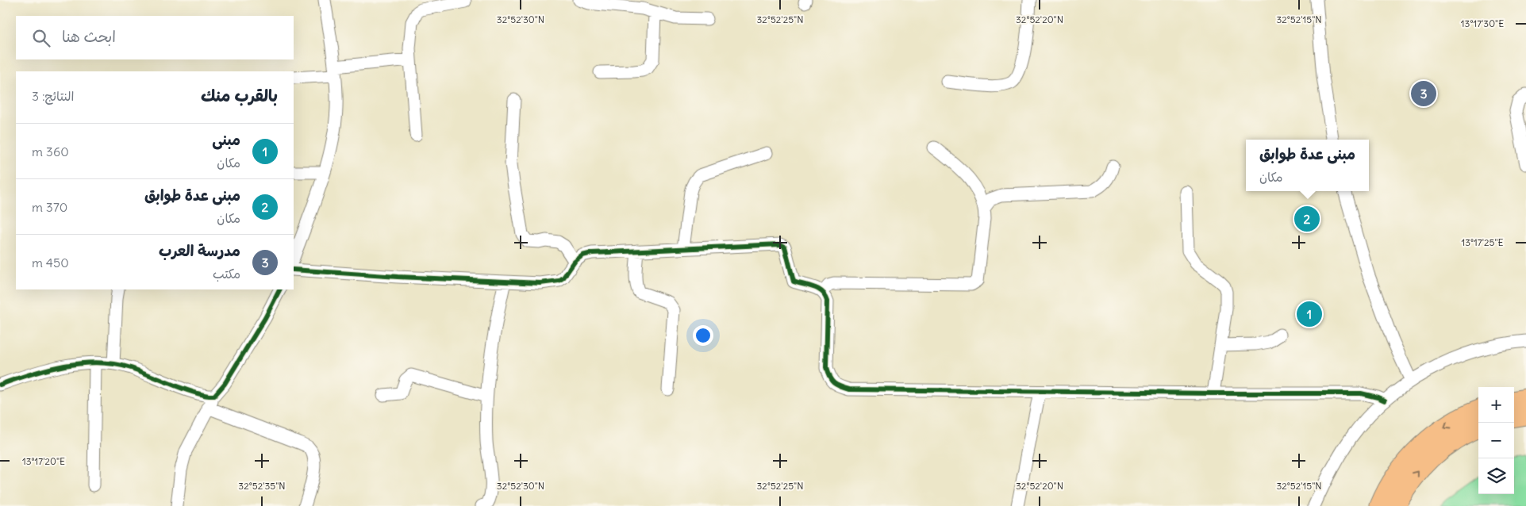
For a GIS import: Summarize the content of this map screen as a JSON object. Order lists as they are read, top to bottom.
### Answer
{
  "page": {
    "search": "ابحث هنا",
    "heading": ["بالقرب منك", "النتائج: 3"],
    "pins": ["3", "2", "1"],
    "list": [
      {
        "mark": "1",
        "name": "مبنى",
        "note": "مكان",
        "value": "360 m"
      },
      {
        "mark": "2",
        "name": "مبنى عدة طوابق",
        "note": "مكان",
        "value": "370 m"
      },
      {
        "mark": "3",
        "name": "مدرسة العرب",
        "note": "مكتب",
        "value": "450 m"
      }
    ],
    "popup": ["مبنى عدة طوابق", "مكان"],
    "map_buttons": ["+", "−"]
  },
  "coordinates": [
    "32°52'30\"N",
    "32°52'25\"N",
    "32°52'20\"N",
    "32°52'15\"N",
    "13°17'30\"E",
    "13°17'25\"E",
    "13°17'20\"E",
    "32°52'35\"N"
  ]
}
